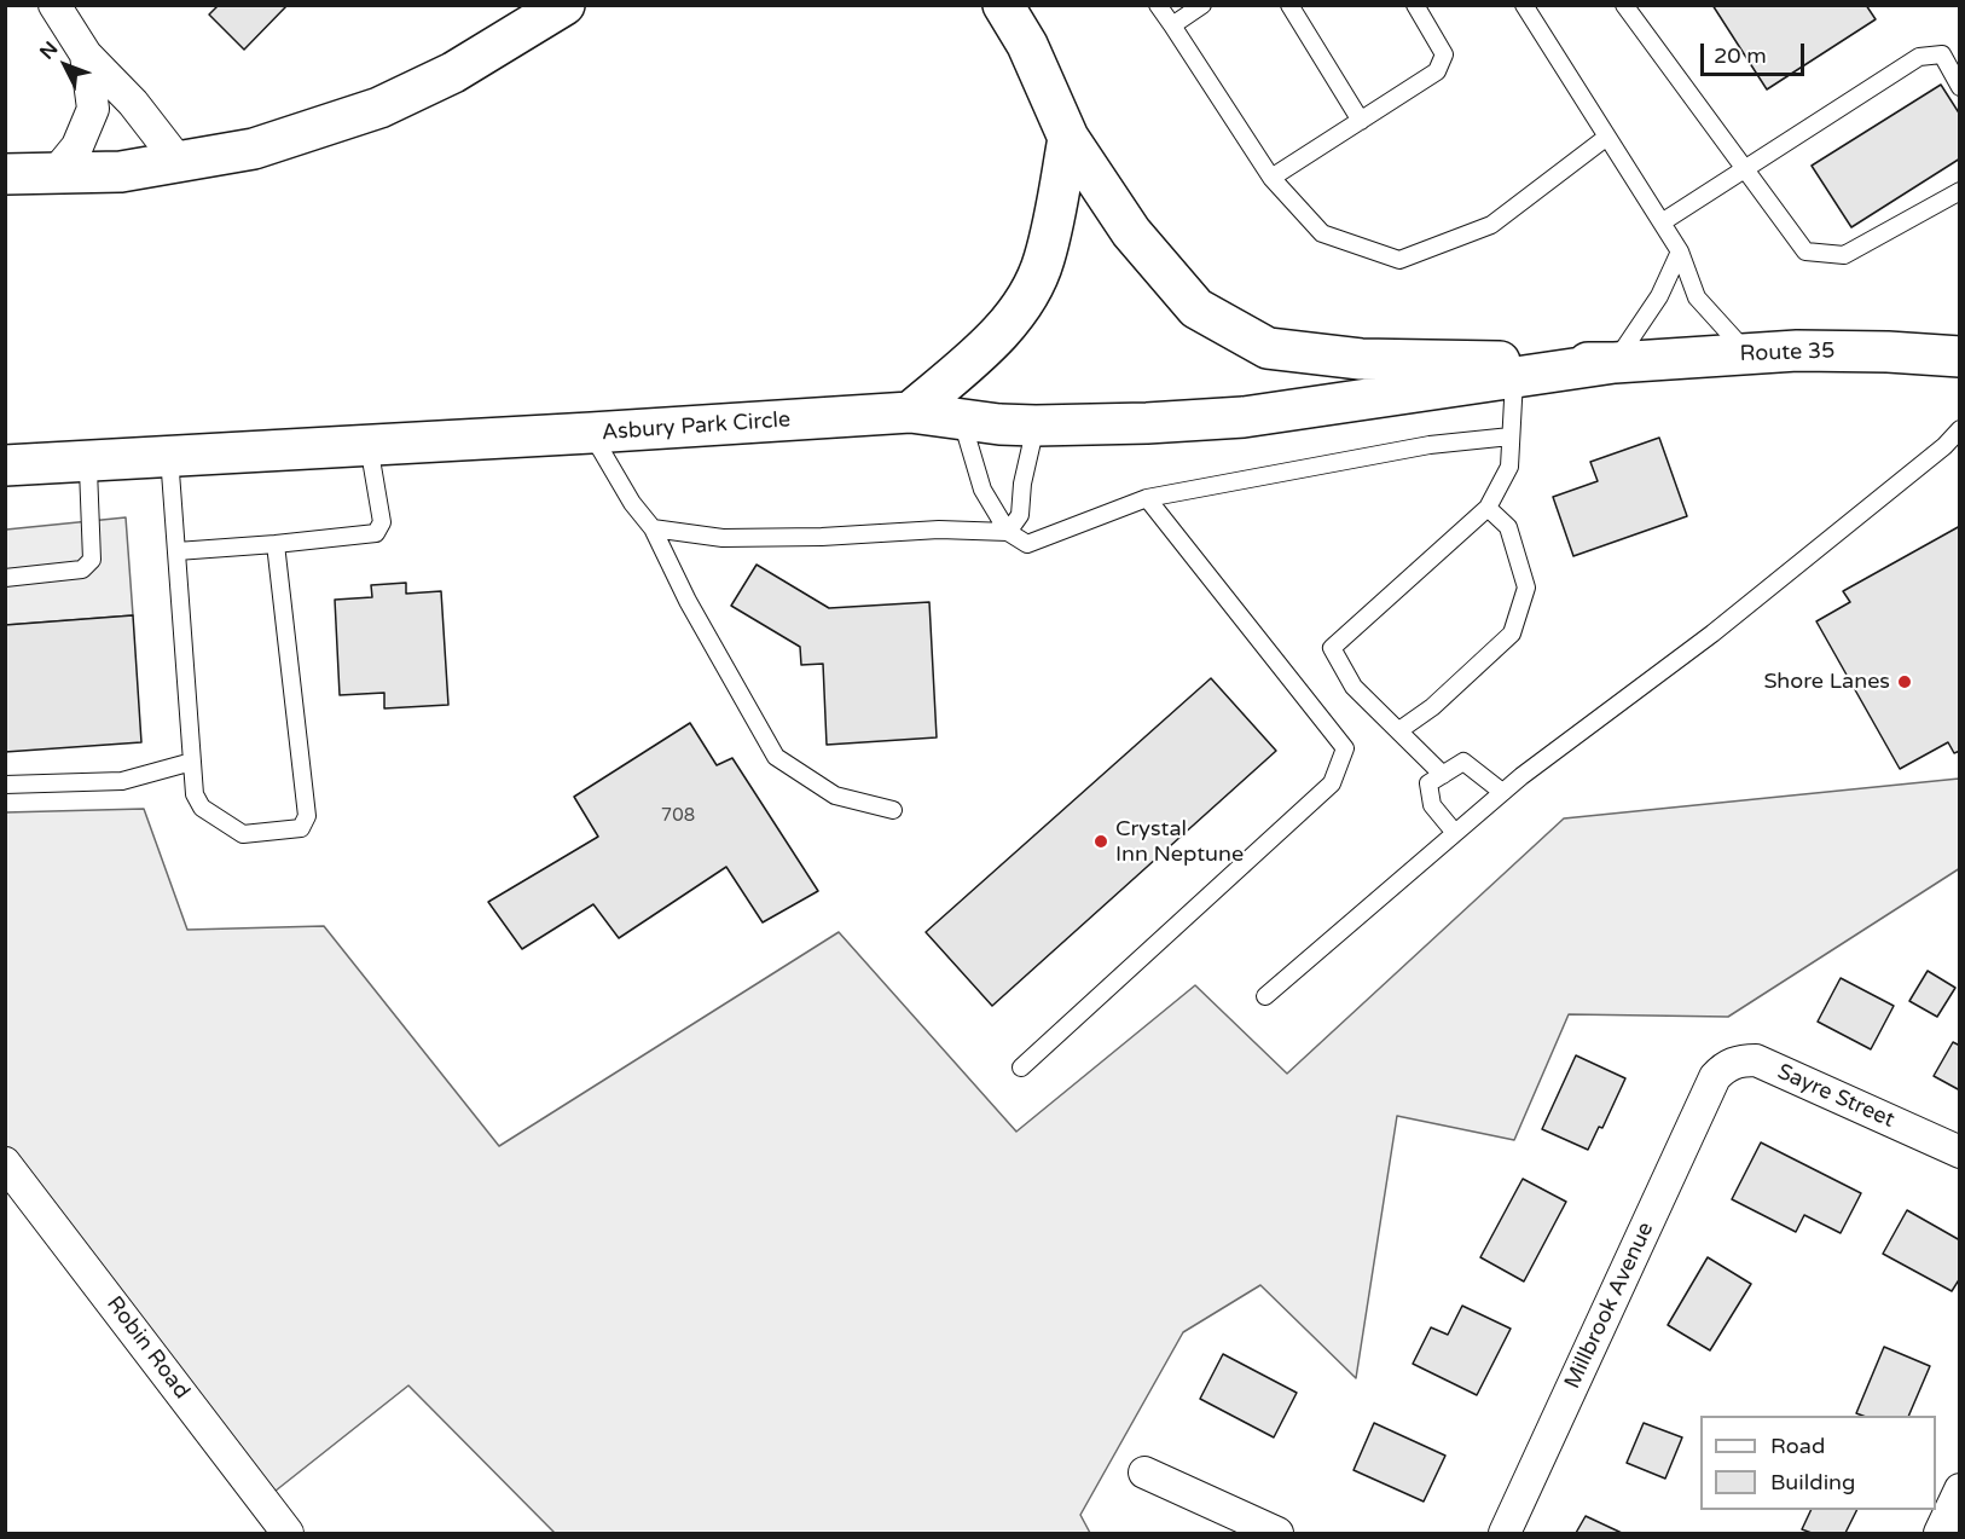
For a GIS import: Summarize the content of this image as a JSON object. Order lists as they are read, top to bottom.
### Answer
{
  "streets": {
    "main road": ["Route 35", "Asbury Park Circle"],
    "street": ["Sayre Street", "Millbrook Avenue", "Robin Road"]
  },
  "crossings": [
    ["Route 35", "Asbury Park Circle"],
    ["Sayre Street", "Millbrook Avenue"]
  ],
  "places": ["Shore Lanes", "Crystal Inn Neptune"],
  "house_numbers": ["708"],
  "legend": ["Road", "Building"],
  "scale_bar": "20 m",
  "north": "top left"
}
